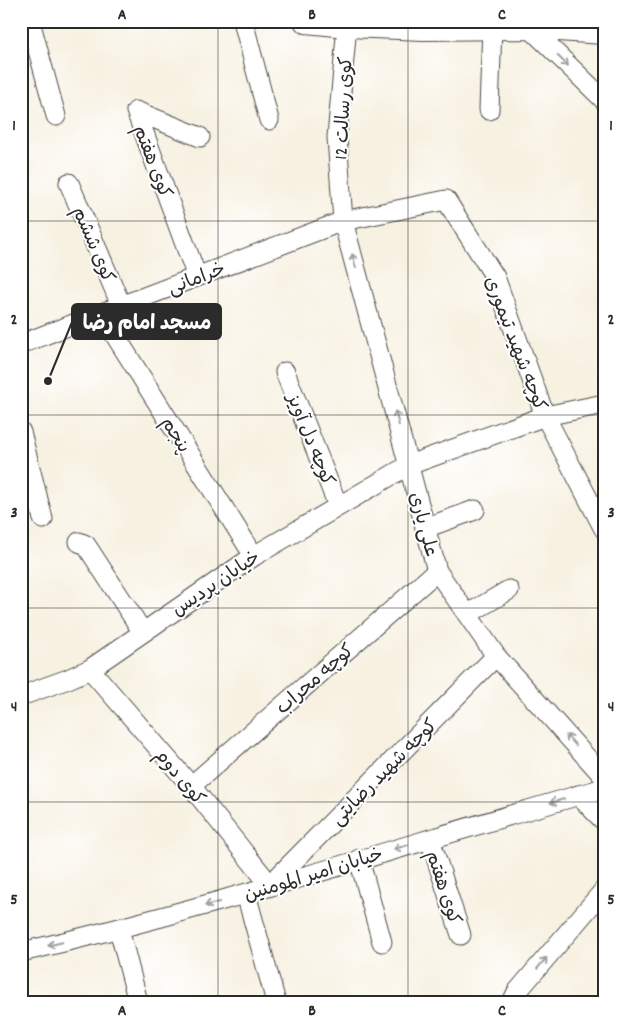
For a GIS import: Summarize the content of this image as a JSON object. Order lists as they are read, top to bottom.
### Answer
{
  "streets": {
    "street": [
      "کوی رسالت 12",
      "کوی هفتم",
      "کوی ششم",
      "خرامانی",
      "کوچه شهید تیموری",
      "پنجم",
      "کوچه دل آویز",
      "علی یاری",
      "خیابان پردیس",
      "کوچه محراب",
      "کوچه شهید رضایتی",
      "کوی دوم",
      "خیابان امیر المومنین"
    ]
  },
  "crossings": [
    ["کوی رسالت 12", "خرامانی"],
    ["کوی رسالت 12", "کوچه شهید تیموری"],
    ["کوی رسالت 12", "علی یاری"],
    ["کوی هفتم", "خرامانی"],
    ["کوی هفتم", "خیابان امیر المومنین"],
    ["کوی ششم", "خرامانی"],
    ["خرامانی", "کوچه شهید تیموری"],
    ["خرامانی", "پنجم"],
    ["خرامانی", "علی یاری"],
    ["کوچه شهید تیموری", "علی یاری"],
    ["کوچه شهید تیموری", "خیابان پردیس"],
    ["پنجم", "خیابان پردیس"],
    ["کوچه دل آویز", "خیابان پردیس"],
    ["علی یاری", "خیابان پردیس"],
    ["علی یاری", "کوچه محراب"],
    ["علی یاری", "کوچه شهید رضایتی"],
    ["خیابان پردیس", "کوی دوم"],
    ["کوچه محراب", "کوی دوم"],
    ["کوچه شهید رضایتی", "کوی دوم"],
    ["کوچه شهید رضایتی", "خیابان امیر المومنین"],
    ["کوی دوم", "خیابان امیر المومنین"]
  ],
  "one_way": ["علی یاری", "خیابان امیر المومنین"],
  "places": ["مسجد امام رضا"],
  "grid": {
    "columns": ["A", "B", "C"],
    "rows": [
      "1",
      "2",
      "3",
      "4",
      "5"
    ]
  }
}
